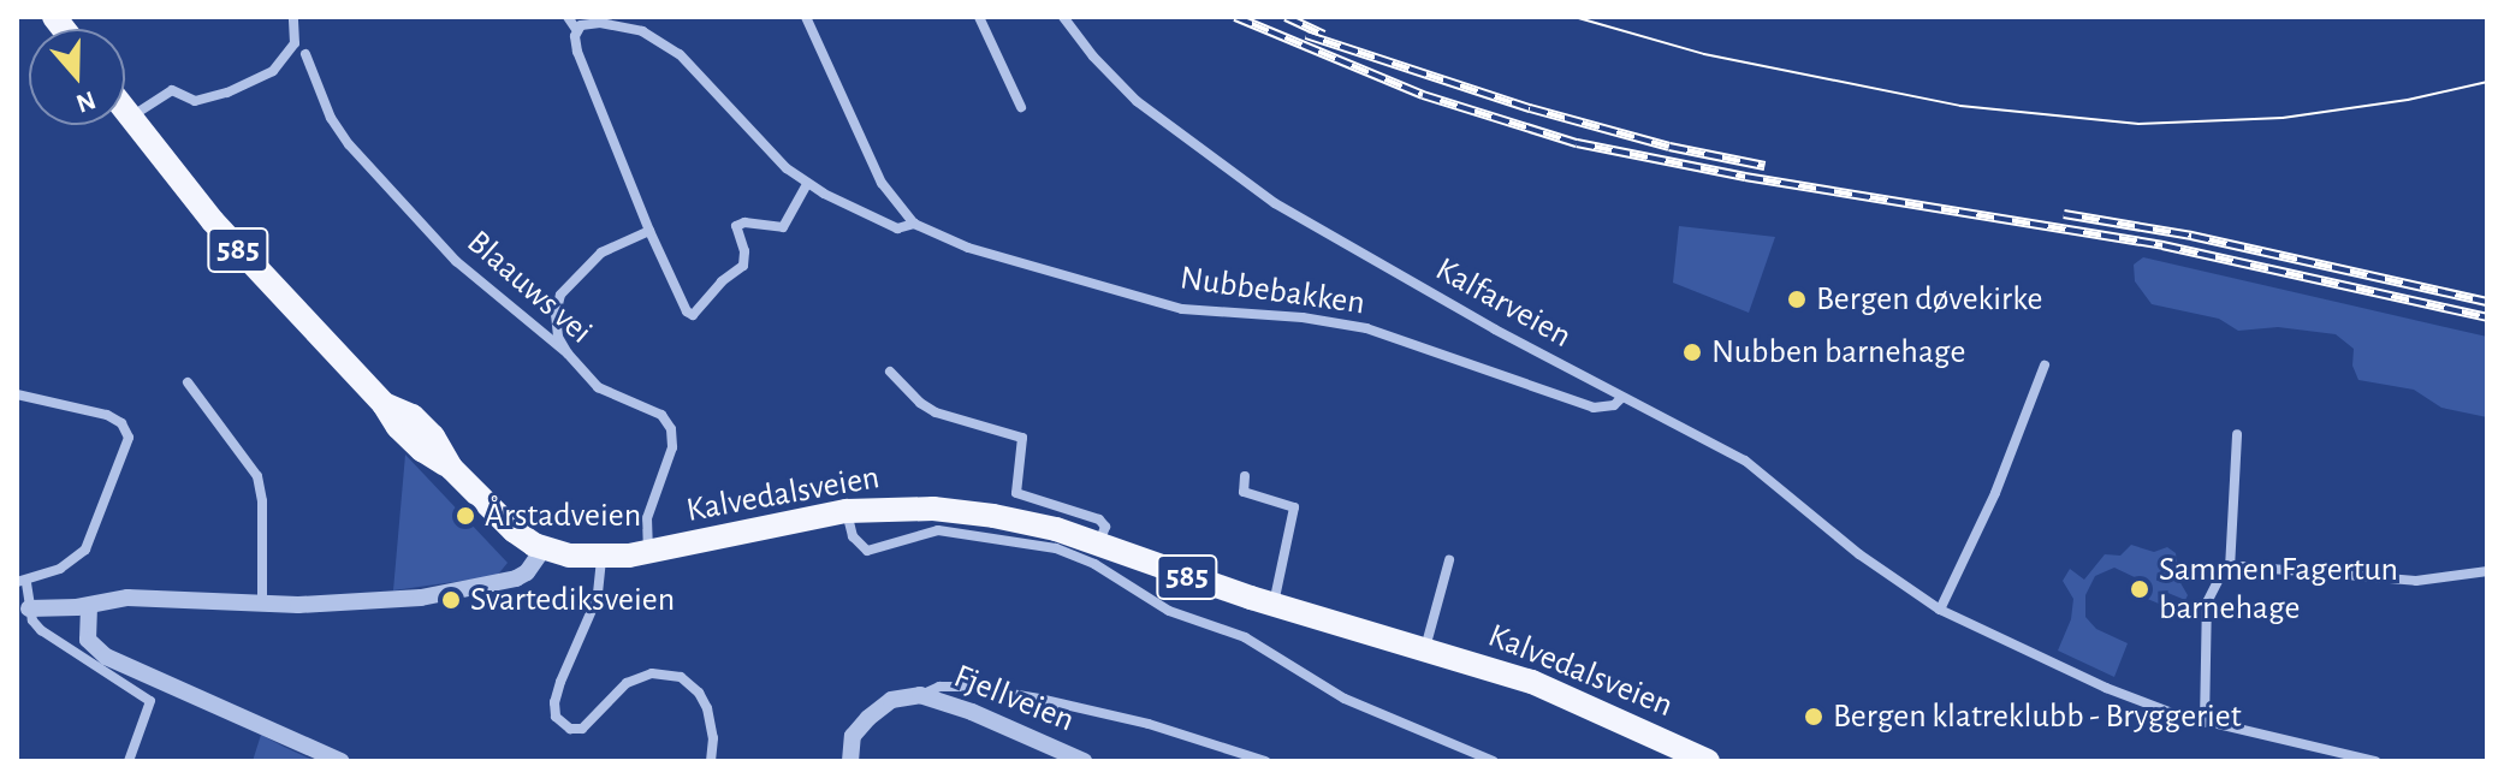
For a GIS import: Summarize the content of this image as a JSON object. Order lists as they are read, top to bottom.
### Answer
{
  "streets": {
    "main road": ["585", "Kalvedalsveien"],
    "street": [
      "Blaauws vei",
      "Nubbebakken",
      "Kalfarveien",
      "Fjellveien"
    ]
  },
  "crossings": [
    ["585", "Blaauws vei"],
    ["585", "Kalvedalsveien"],
    ["Blaauws vei", "Kalvedalsveien"],
    ["Nubbebakken", "Kalfarveien"]
  ],
  "places": [
    "Bergen døvekirke",
    "Nubben barnehage",
    "Årstadveien",
    "Sammen Fagertun barnehage",
    "Svartediksveien",
    "Bergen klatreklubb - Bryggeriet"
  ],
  "north": "bottom"
}
